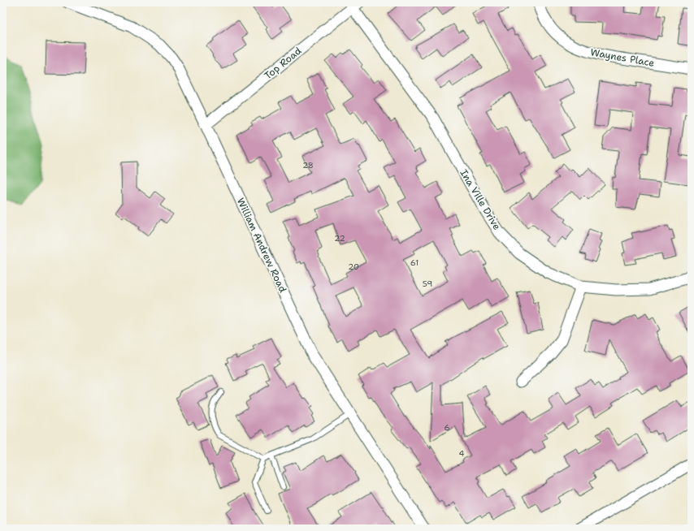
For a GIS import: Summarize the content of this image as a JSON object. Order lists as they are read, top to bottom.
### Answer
{
  "streets": {
    "street": [
      "Waynes Place",
      "Top Road",
      "Ina Ville Drive",
      "William Andrew Road"
    ]
  },
  "crossings": [
    ["Top Road", "Ina Ville Drive"],
    ["Top Road", "William Andrew Road"]
  ],
  "house_numbers": [
    "28",
    "22",
    "61",
    "20",
    "59",
    "6",
    "4"
  ]
}
